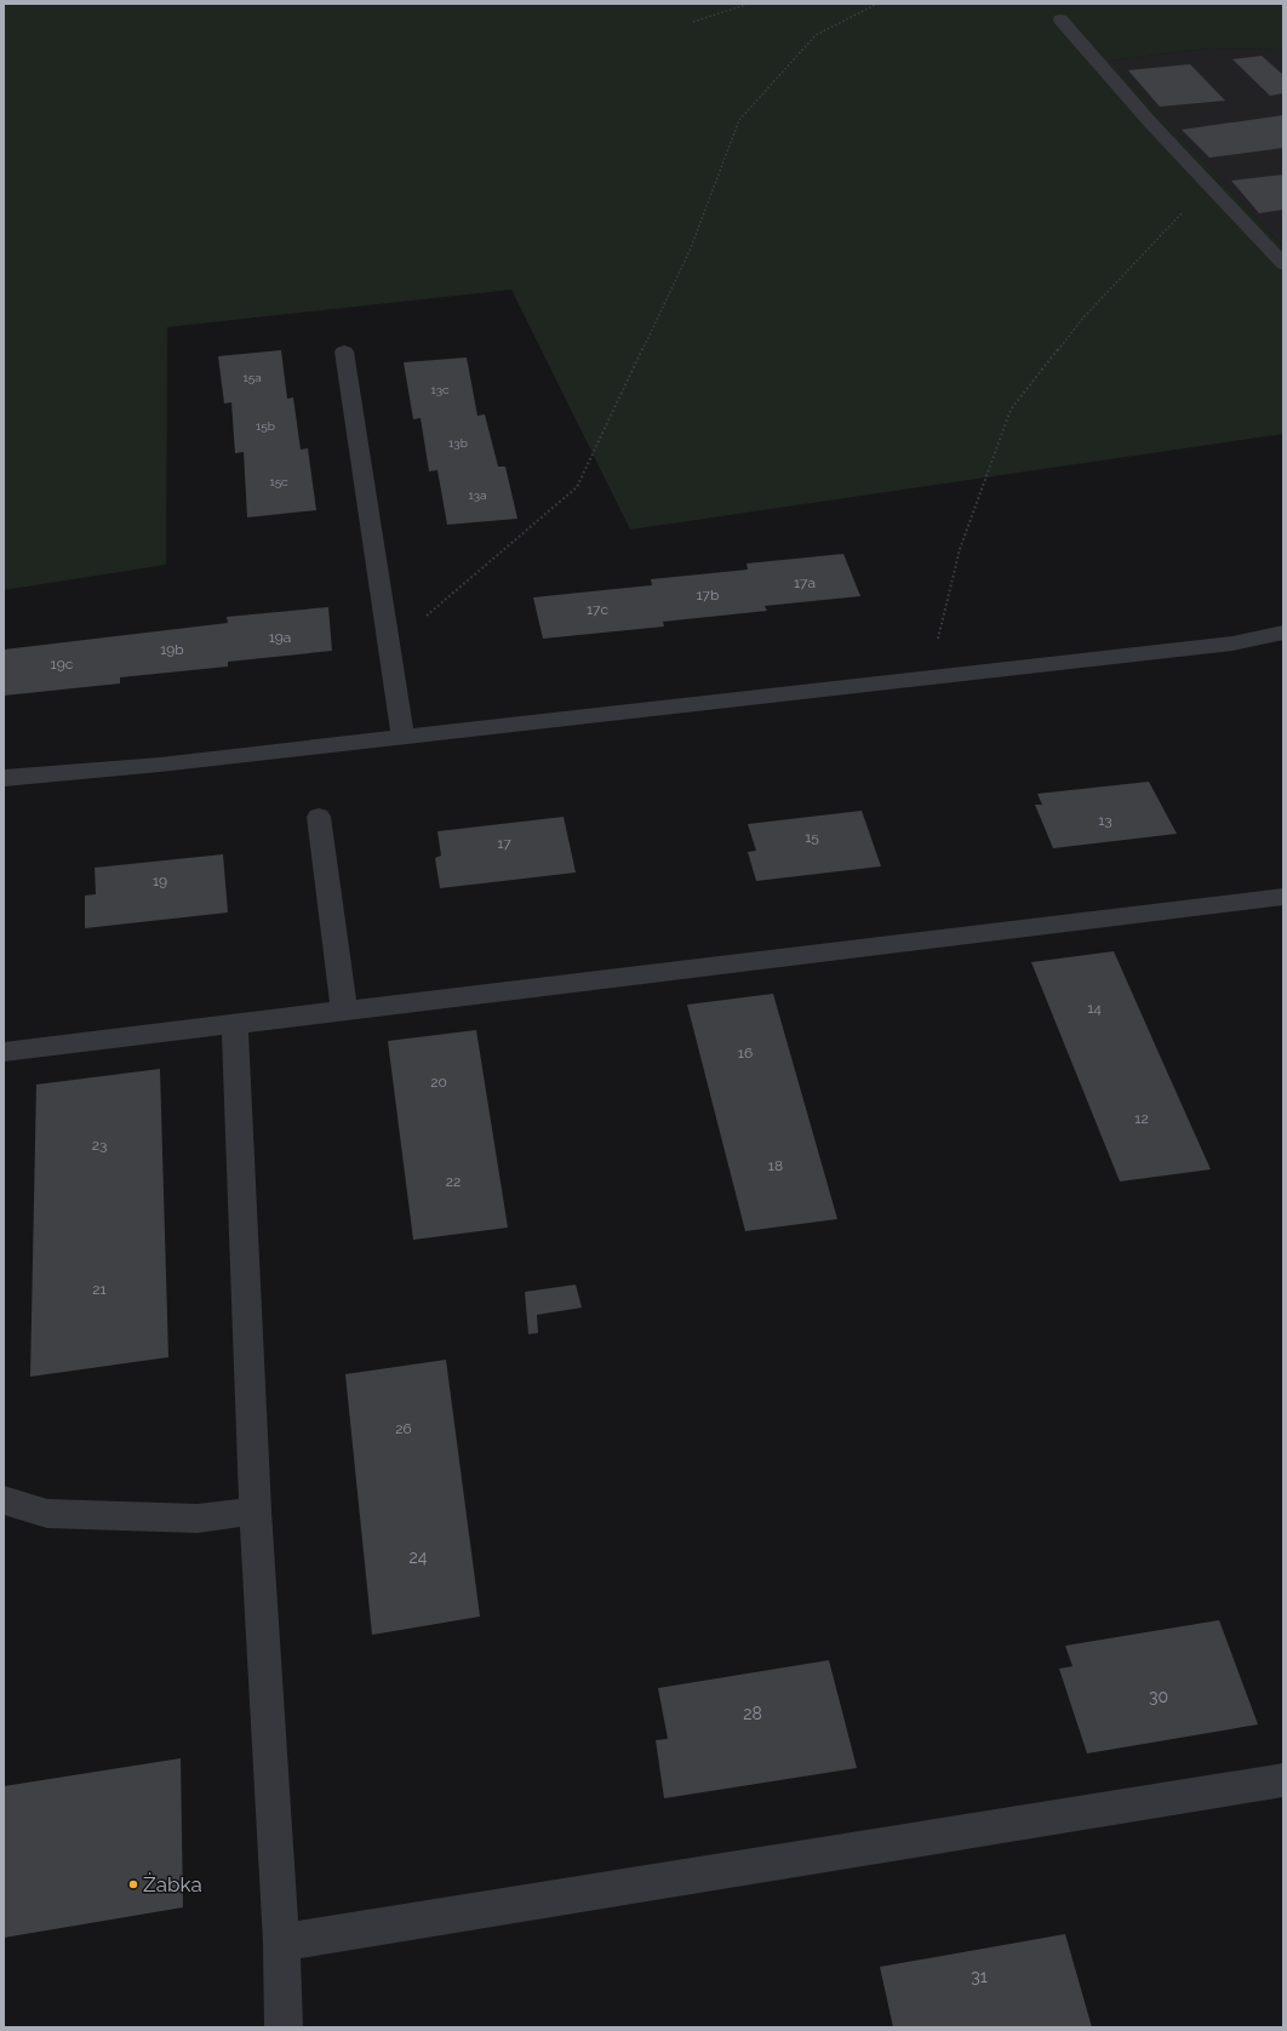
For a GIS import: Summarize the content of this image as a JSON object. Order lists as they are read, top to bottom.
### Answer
{
  "places": ["Żabka"],
  "house_numbers": [
    "15a",
    "13c",
    "15b",
    "13b",
    "15c",
    "13a",
    "17a",
    "17b",
    "17c",
    "19a",
    "19b",
    "19c",
    "13",
    "15",
    "17",
    "19",
    "14",
    "16",
    "20",
    "12",
    "23",
    "18",
    "22",
    "21",
    "26",
    "24",
    "30",
    "28",
    "31"
  ]
}
